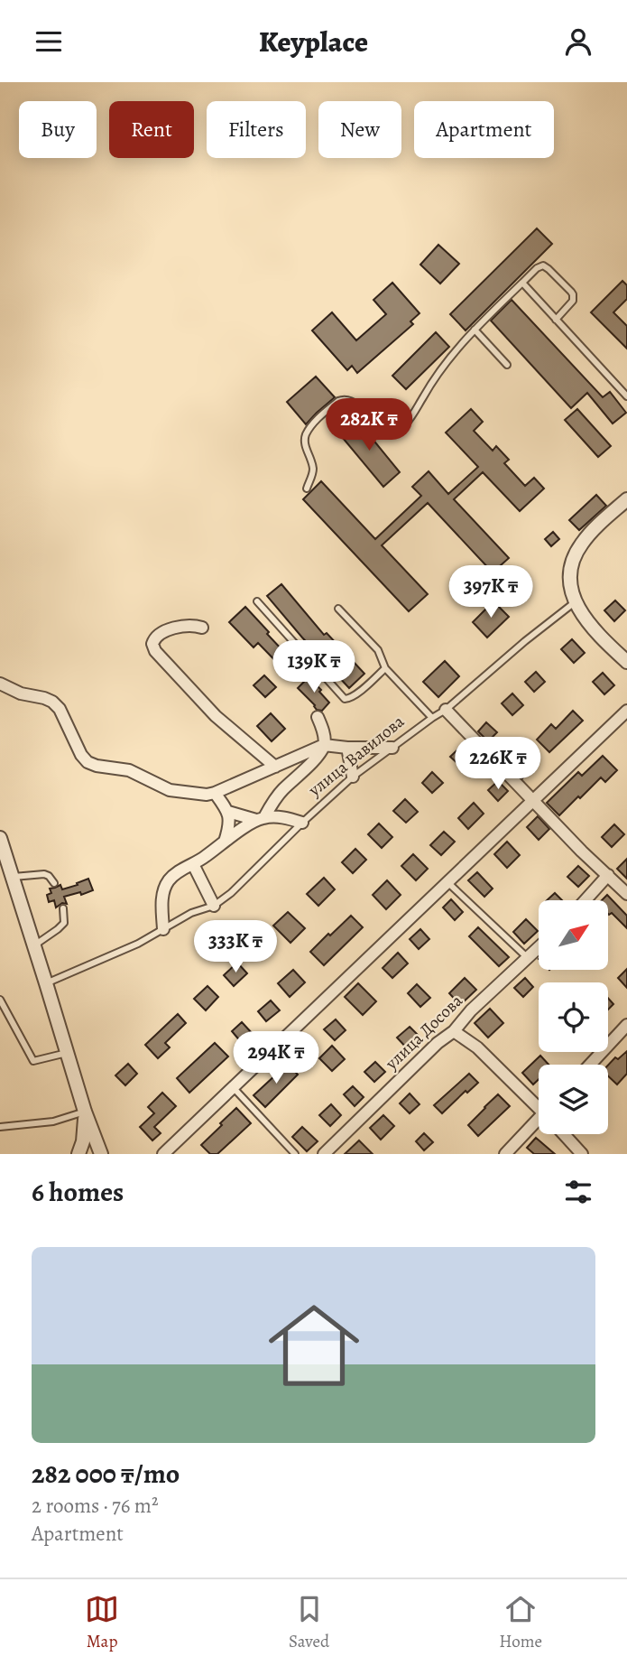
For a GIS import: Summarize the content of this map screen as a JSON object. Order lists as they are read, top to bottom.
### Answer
{
  "streets": {
    "street": ["улица Досова"],
    "lane": ["улица Вавилова"]
  },
  "north": "top right",
  "page": {
    "header": "Keyplace",
    "chip": [
      "Buy",
      "Rent",
      "Filters",
      "New",
      "Apartment"
    ],
    "price": [
      "282K ₸",
      "397K ₸",
      "139K ₸",
      "226K ₸",
      "333K ₸",
      "294K ₸"
    ],
    "heading": "6 homes",
    "list": [
      {
        "name": "282 000 ₸/mo",
        "note": "2 rooms · 76 m² · Apartment"
      }
    ],
    "tabs": ["Map", "Saved", "Home"]
  }
}
